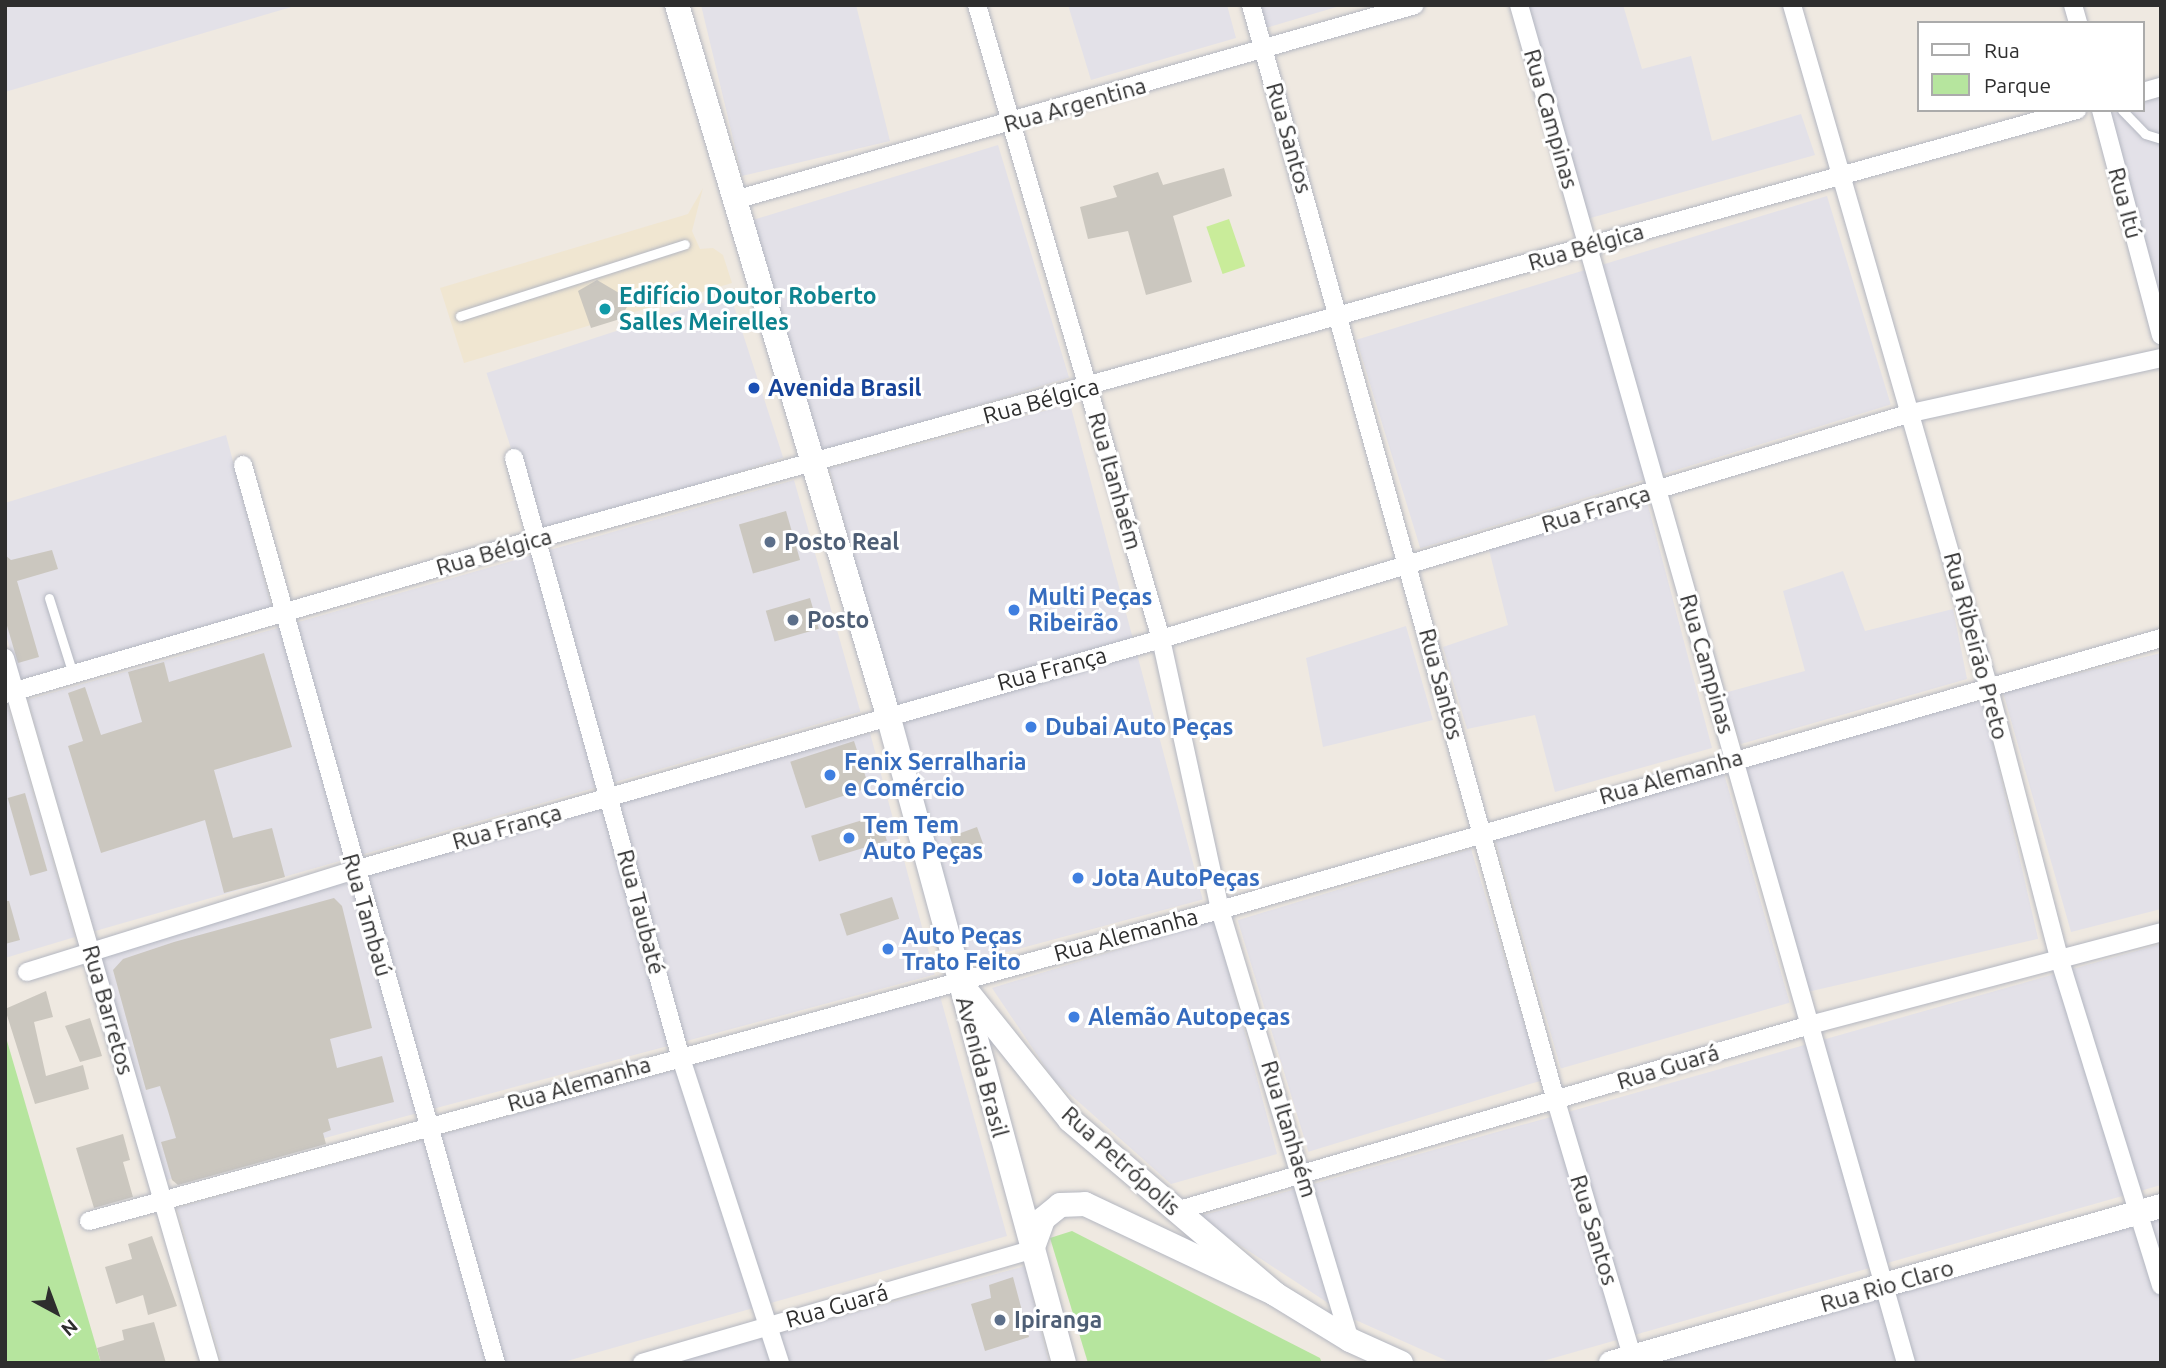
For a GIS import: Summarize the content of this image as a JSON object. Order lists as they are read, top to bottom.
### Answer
{
  "streets": {
    "main road": ["Avenida Brasil", "Rua Petrópolis", "Rua Rio Claro"],
    "street": [
      "Rua Argentina",
      "Rua Campinas",
      "Rua Santos",
      "Rua Itú",
      "Rua Bélgica",
      "Rua Itanhaém",
      "Rua França",
      "Rua Ribeirão Preto",
      "Rua Alemanha",
      "Rua Taubaté",
      "Rua Tambaú",
      "Rua Barretos",
      "Rua Guará"
    ]
  },
  "crossings": [
    ["Rua Argentina", "Rua Santos"],
    ["Rua Argentina", "Rua Itanhaém"],
    ["Rua Argentina", "Avenida Brasil"],
    ["Rua Campinas", "Rua Bélgica"],
    ["Rua Campinas", "Rua França"],
    ["Rua Campinas", "Rua Alemanha"],
    ["Rua Campinas", "Rua Guará"],
    ["Rua Campinas", "Rua Rio Claro"],
    ["Rua Santos", "Rua Bélgica"],
    ["Rua Santos", "Rua França"],
    ["Rua Santos", "Rua Alemanha"],
    ["Rua Santos", "Rua Guará"],
    ["Rua Santos", "Rua Rio Claro"],
    ["Rua Bélgica", "Rua Itanhaém"],
    ["Rua Bélgica", "Rua Ribeirão Preto"],
    ["Rua Bélgica", "Rua Taubaté"],
    ["Rua Bélgica", "Rua Tambaú"],
    ["Rua Bélgica", "Rua Barretos"],
    ["Rua Bélgica", "Avenida Brasil"],
    ["Rua Itanhaém", "Rua França"],
    ["Rua Itanhaém", "Rua Alemanha"],
    ["Rua Itanhaém", "Rua Guará"],
    ["Rua Itanhaém", "Rua Petrópolis"],
    ["Rua França", "Rua Ribeirão Preto"],
    ["Rua França", "Rua Taubaté"],
    ["Rua França", "Rua Tambaú"],
    ["Rua França", "Rua Barretos"],
    ["Rua França", "Avenida Brasil"],
    ["Rua Ribeirão Preto", "Rua Alemanha"],
    ["Rua Ribeirão Preto", "Rua Guará"],
    ["Rua Ribeirão Preto", "Rua Rio Claro"],
    ["Rua Alemanha", "Rua Taubaté"],
    ["Rua Alemanha", "Rua Tambaú"],
    ["Rua Alemanha", "Rua Barretos"],
    ["Rua Alemanha", "Avenida Brasil"],
    ["Rua Alemanha", "Rua Petrópolis"],
    ["Rua Taubaté", "Rua Guará"],
    ["Avenida Brasil", "Rua Guará"],
    ["Avenida Brasil", "Rua Petrópolis"],
    ["Rua Guará", "Rua Petrópolis"]
  ],
  "places": [
    "Edifício Doutor Roberto Salles Meirelles",
    "Avenida Brasil",
    "Posto Real",
    "Multi Peças Ribeirão",
    "Posto",
    "Dubai Auto Peças",
    "Fenix Serralharia e Comércio",
    "Tem Tem Auto Peças",
    "Jota AutoPeças",
    "Auto Peças Trato Feito",
    "Alemão Autopeças",
    "Ipiranga"
  ],
  "legend": ["Rua", "Parque"],
  "north": "bottom right"
}
